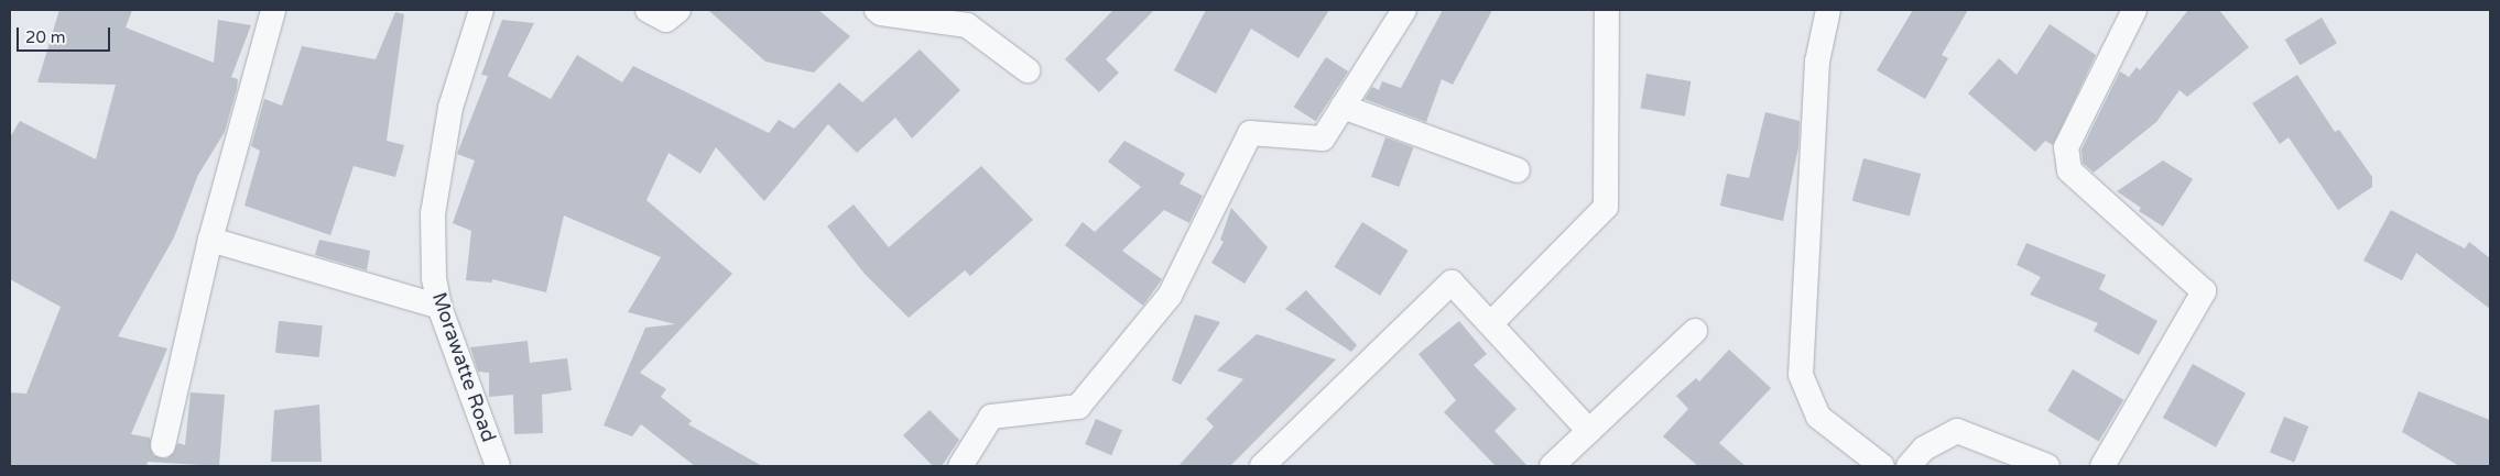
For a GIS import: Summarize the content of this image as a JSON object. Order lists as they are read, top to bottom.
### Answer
{
  "streets": {
    "street": ["Morawatte Road"]
  },
  "scale_bar": "20 m"
}
